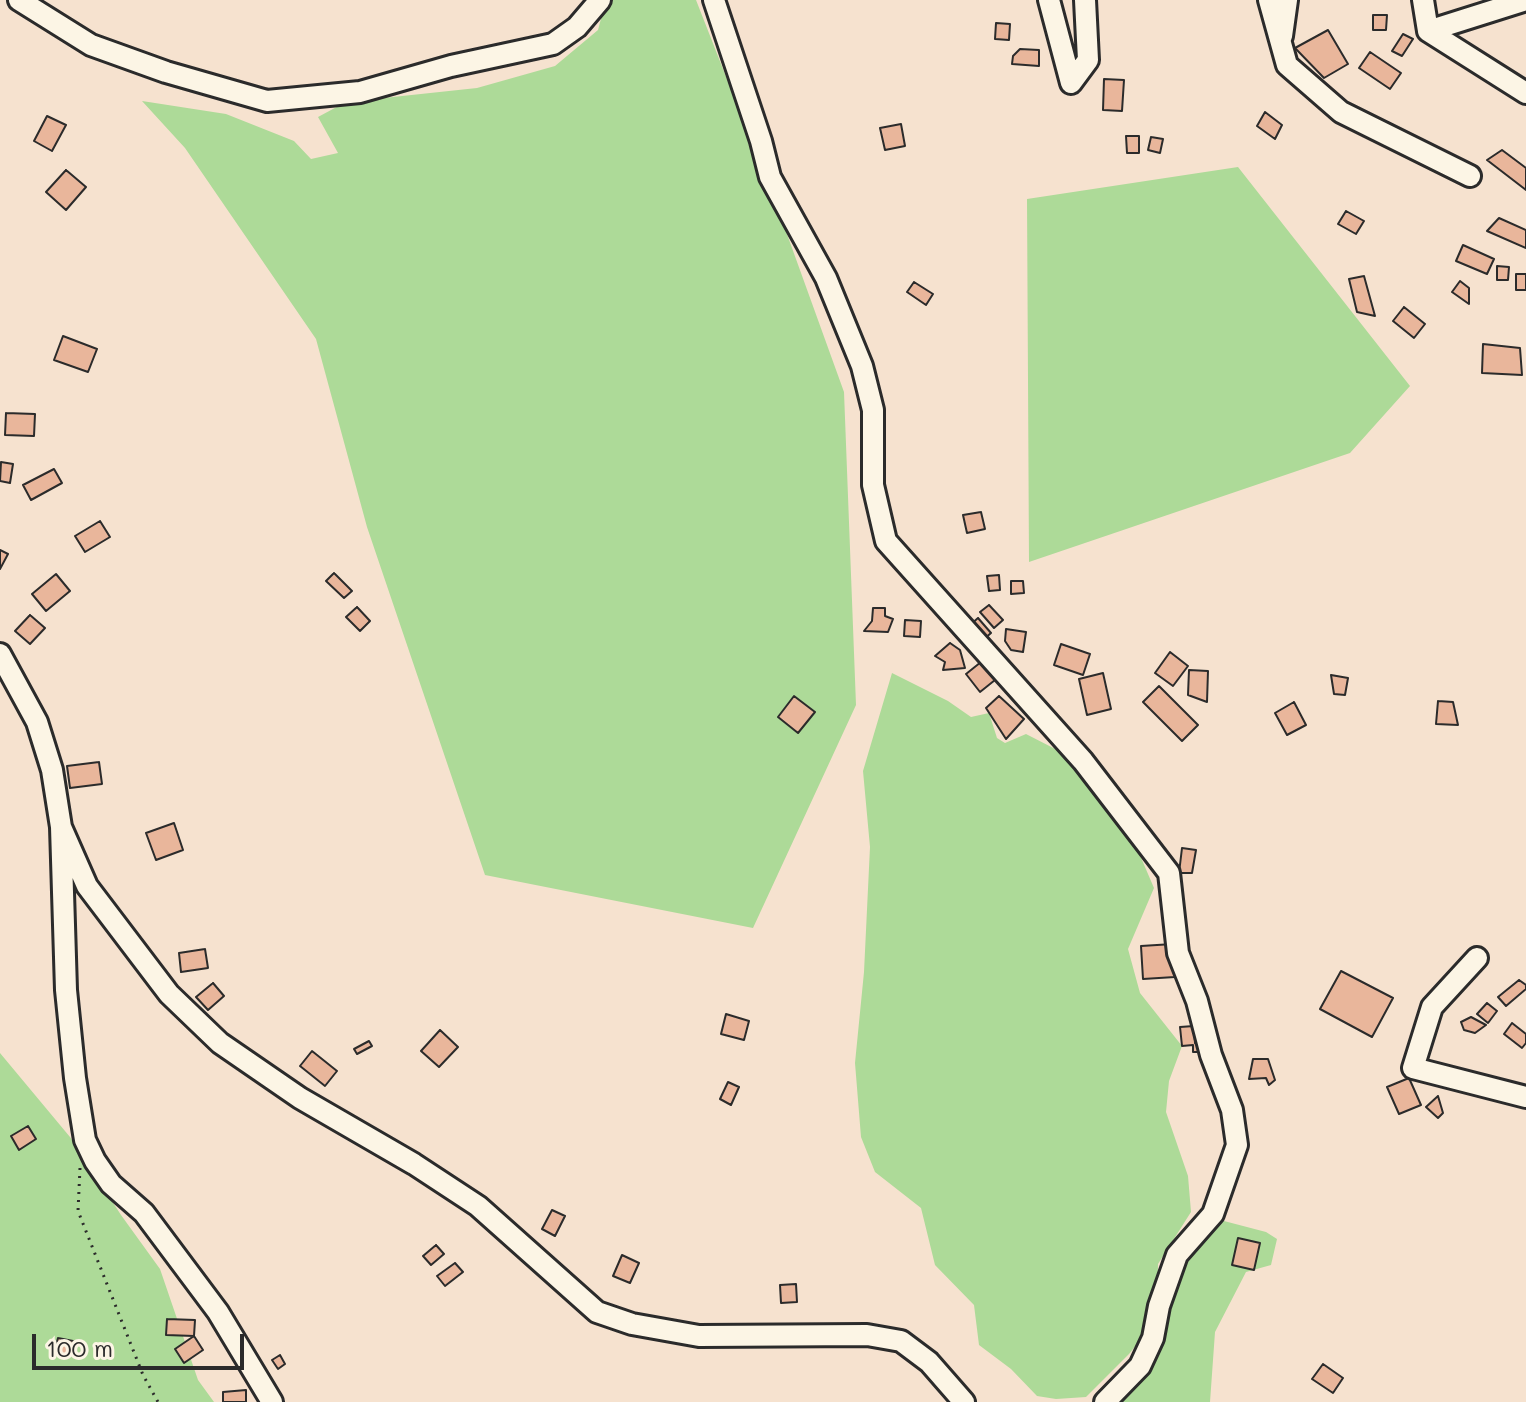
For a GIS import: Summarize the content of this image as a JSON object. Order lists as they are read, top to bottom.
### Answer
{
  "scale_bar": "100 m"
}
